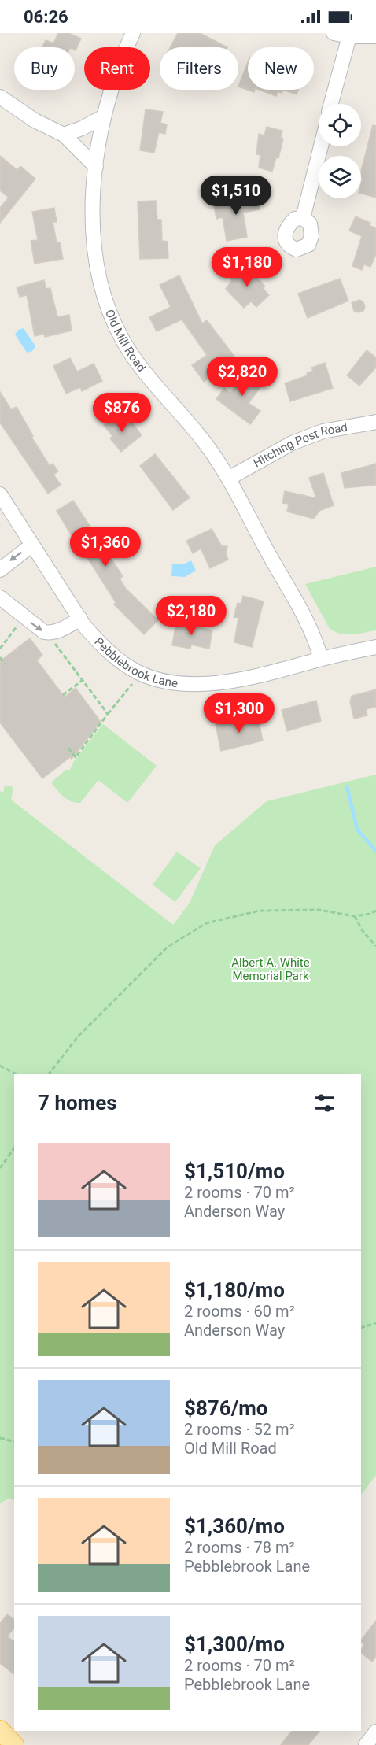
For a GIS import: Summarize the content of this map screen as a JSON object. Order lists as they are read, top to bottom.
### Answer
{
  "streets": {
    "street": ["Old Mill Road", "Hitching Post Road", "Pebblebrook Lane"]
  },
  "crossings": [
    ["Old Mill Road", "Hitching Post Road"],
    ["Old Mill Road", "Pebblebrook Lane"]
  ],
  "parks": ["Albert A. White Memorial Park"],
  "page": {
    "status": "06:26",
    "chip": [
      "Buy",
      "Rent",
      "Filters",
      "New"
    ],
    "price": [
      "$1,510",
      "$1,180",
      "$2,820",
      "$876",
      "$1,360",
      "$2,180",
      "$1,300"
    ],
    "heading": "7 homes",
    "list": [
      {
        "name": "$1,510/mo",
        "note": "2 rooms · 70 m² · Anderson Way"
      },
      {
        "name": "$1,180/mo",
        "note": "2 rooms · 60 m² · Anderson Way"
      },
      {
        "name": "$876/mo",
        "note": "2 rooms · 52 m² · Old Mill Road"
      },
      {
        "name": "$1,360/mo",
        "note": "2 rooms · 78 m² · Pebblebrook Lane"
      },
      {
        "name": "$1,300/mo",
        "note": "2 rooms · 70 m² · Pebblebrook Lane"
      }
    ]
  }
}
